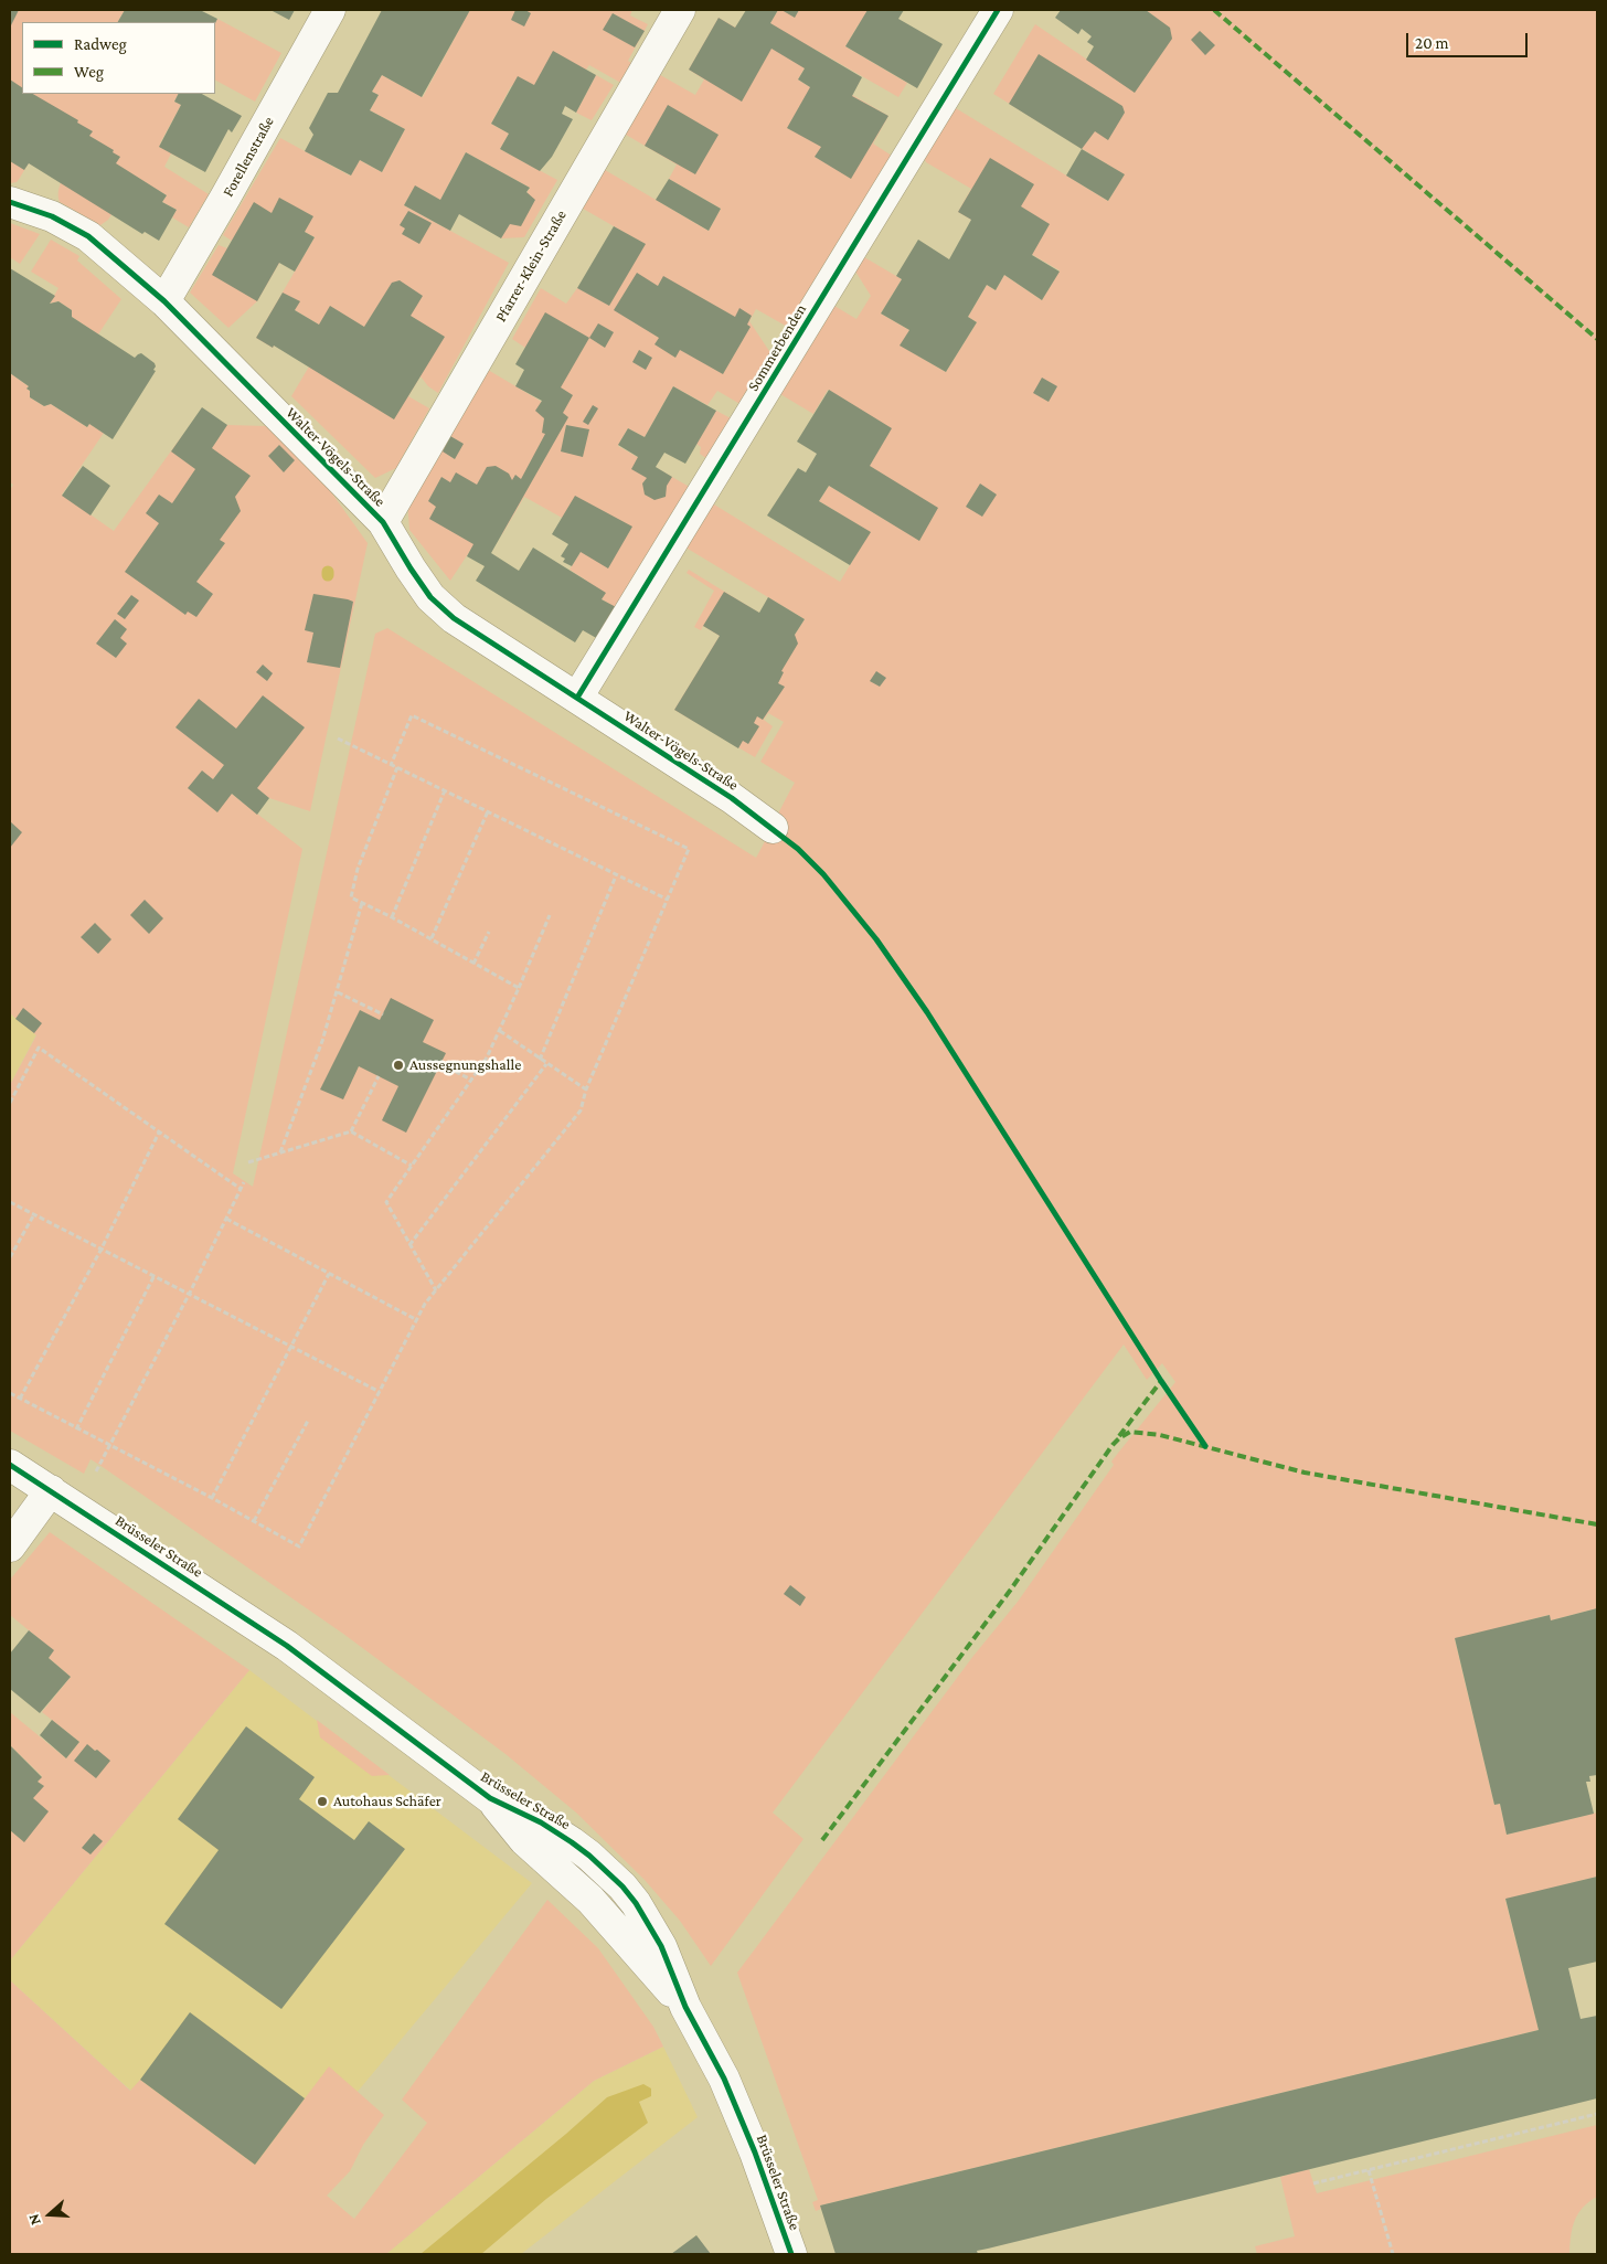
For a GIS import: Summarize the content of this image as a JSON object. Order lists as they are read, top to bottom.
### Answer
{
  "streets": {
    "street": [
      "Forellenstraße",
      "Pfarrer-Klein-Straße",
      "Sommerbenden",
      "Walter-Vögels-Straße",
      "Brüsseler Straße"
    ]
  },
  "crossings": [
    ["Forellenstraße", "Walter-Vögels-Straße"],
    ["Pfarrer-Klein-Straße", "Walter-Vögels-Straße"],
    ["Sommerbenden", "Walter-Vögels-Straße"]
  ],
  "places": ["Aussegnungshalle", "Autohaus Schäfer"],
  "legend": ["Radweg", "Weg"],
  "scale_bar": "20 m",
  "north": "left"
}
